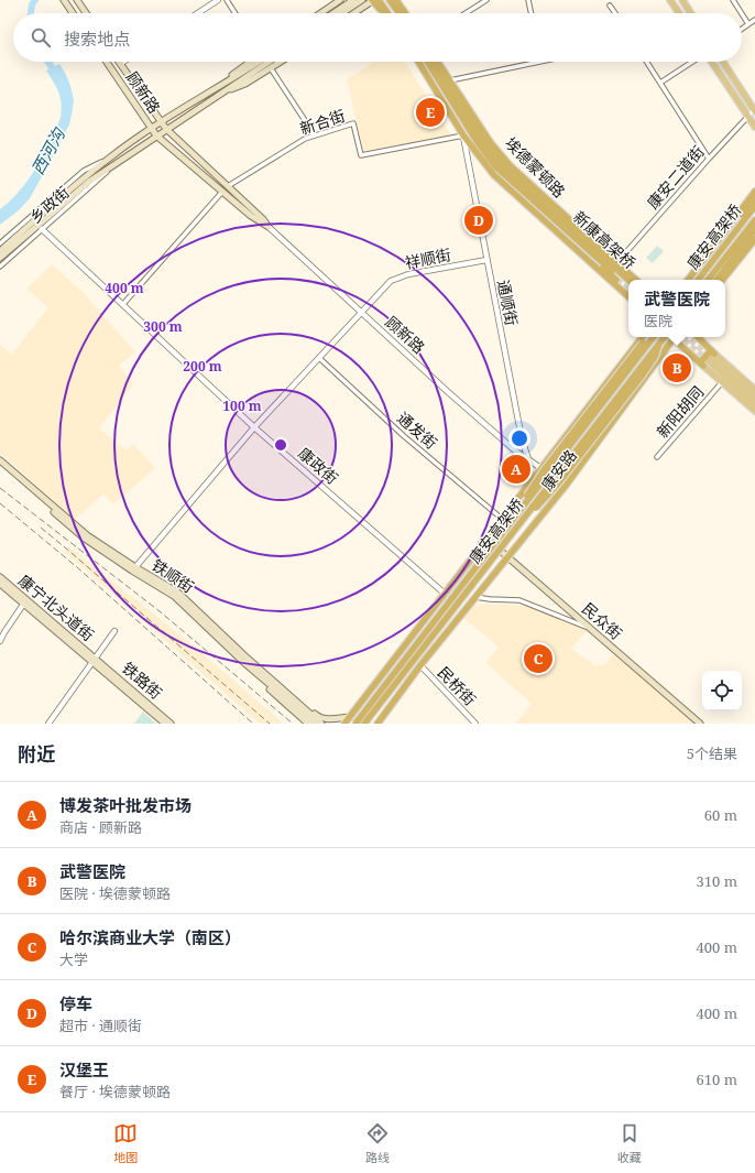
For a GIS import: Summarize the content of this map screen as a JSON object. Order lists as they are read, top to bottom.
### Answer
{
  "streets": {
    "highway": [
      "埃德蒙顿路",
      "康安高架桥",
      "新康高架桥",
      "康安路"
    ],
    "main road": [
      "顾新路",
      "乡政街",
      "铁顺街",
      "康宁北头道街",
      "民众街",
      "铁路街"
    ],
    "street": [
      "新合街",
      "康安二道街",
      "祥顺街",
      "通顺街",
      "新阳胡同",
      "通发街",
      "康政街",
      "民桥街"
    ]
  },
  "crossings": [
    ["顾新路", "新合街"],
    ["顾新路", "乡政街"],
    ["顾新路", "祥顺街"],
    ["顾新路", "通顺街"],
    ["新合街", "埃德蒙顿路"],
    ["新合街", "通顺街"],
    ["埃德蒙顿路", "康安二道街"],
    ["埃德蒙顿路", "通顺街"],
    ["乡政街", "康政街"],
    ["祥顺街", "通顺街"],
    ["祥顺街", "通发街"],
    ["祥顺街", "康政街"],
    ["祥顺街", "铁顺街"],
    ["通发街", "康安路"],
    ["康政街", "康安路"],
    ["康安路", "民众街"],
    ["康安路", "民桥街"],
    ["康宁北头道街", "铁路街"]
  ],
  "water": ["西河沟"],
  "page": {
    "search": "搜索地点",
    "pins": [
      "E",
      "D",
      "B",
      "A",
      "C"
    ],
    "popup": ["武警医院", "医院"],
    "heading": ["附近", "5个结果"],
    "list": [
      {
        "mark": "A",
        "name": "博发茶叶批发市场",
        "note": "商店 · 顾新路",
        "value": "60 m"
      },
      {
        "mark": "B",
        "name": "武警医院",
        "note": "医院 · 埃德蒙顿路",
        "value": "310 m"
      },
      {
        "mark": "C",
        "name": "哈尔滨商业大学（南区）",
        "note": "大学",
        "value": "400 m"
      },
      {
        "mark": "D",
        "name": "停车",
        "note": "超市 · 通顺街",
        "value": "400 m"
      },
      {
        "mark": "E",
        "name": "汉堡王",
        "note": "餐厅 · 埃德蒙顿路",
        "value": "610 m"
      }
    ],
    "nav": ["地图", "路线", "收藏"]
  },
  "rings": [
    "400 m",
    "300 m",
    "200 m",
    "100 m"
  ]
}
